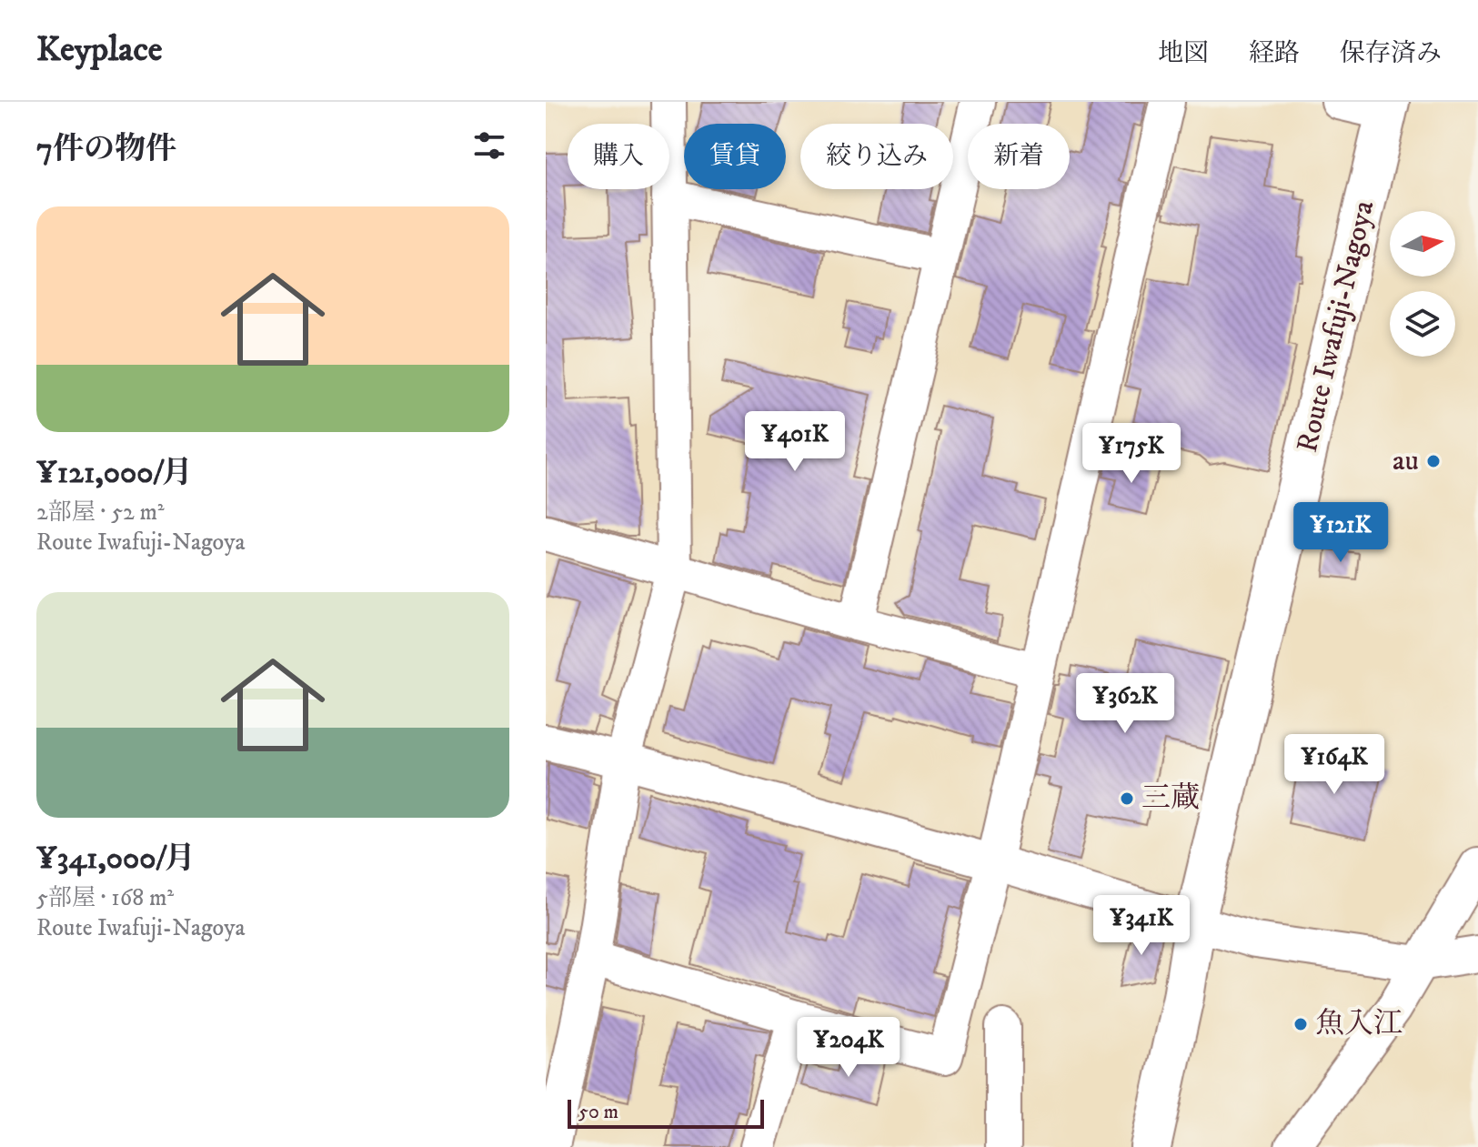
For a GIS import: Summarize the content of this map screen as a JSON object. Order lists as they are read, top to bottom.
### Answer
{
  "streets": {
    "main road": ["Route Iwafuji-Nagoya"]
  },
  "places": ["au", "三蔵", "魚入江"],
  "scale_bar": "50 m",
  "north": "right",
  "page": {
    "header": "Keyplace",
    "nav": ["地図", "経路", "保存済み"],
    "heading": "7件の物件",
    "chip": [
      "購入",
      "賃貸",
      "絞り込み",
      "新着"
    ],
    "list": [
      {
        "name": "¥121,000/月",
        "note": "2部屋 · 52 m² · Route Iwafuji-Nagoya"
      },
      {
        "name": "¥341,000/月",
        "note": "5部屋 · 168 m² · Route Iwafuji-Nagoya"
      }
    ],
    "price": [
      "¥401K",
      "¥175K",
      "¥121K",
      "¥362K",
      "¥164K",
      "¥341K",
      "¥204K"
    ],
    "scale": "50 m"
  }
}
